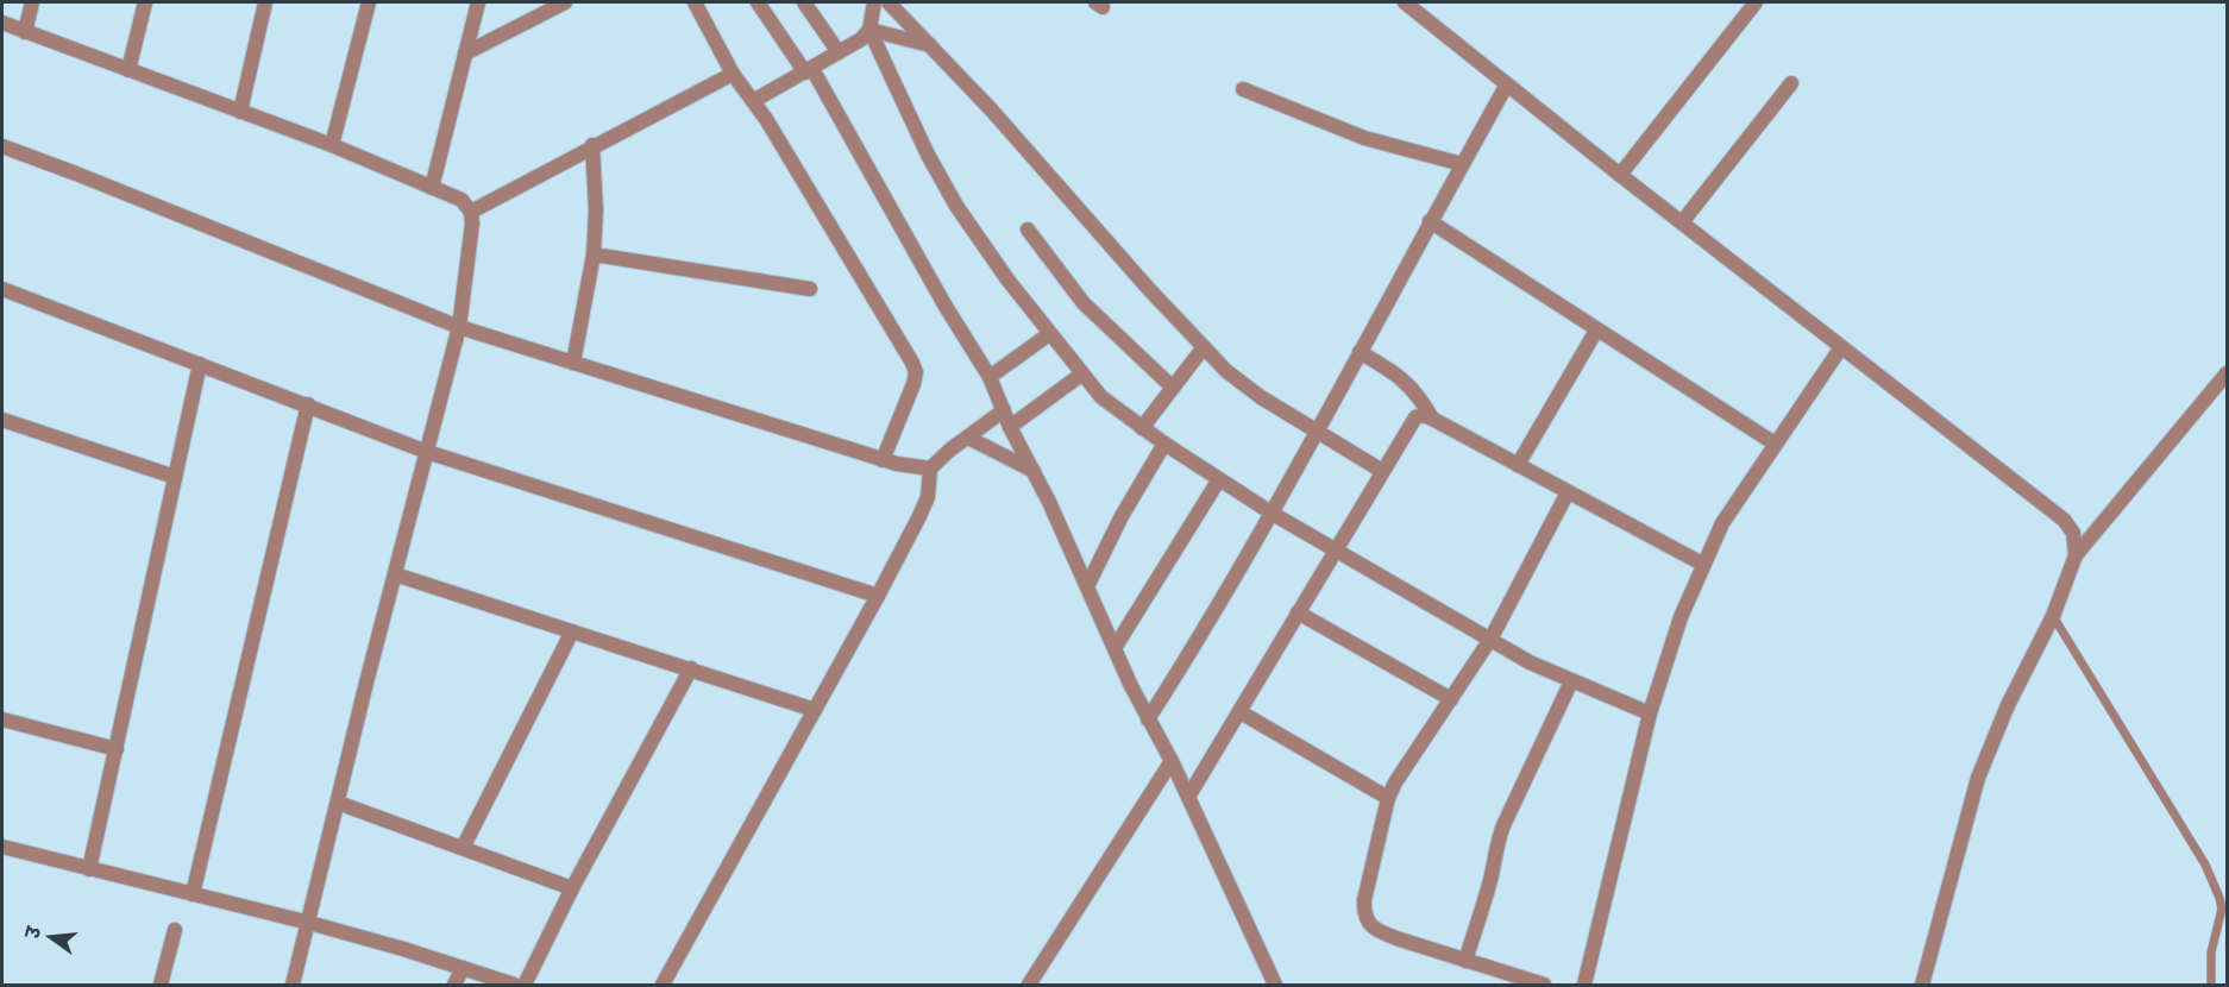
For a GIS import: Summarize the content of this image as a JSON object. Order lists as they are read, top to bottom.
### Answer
{
  "north": "left"
}
